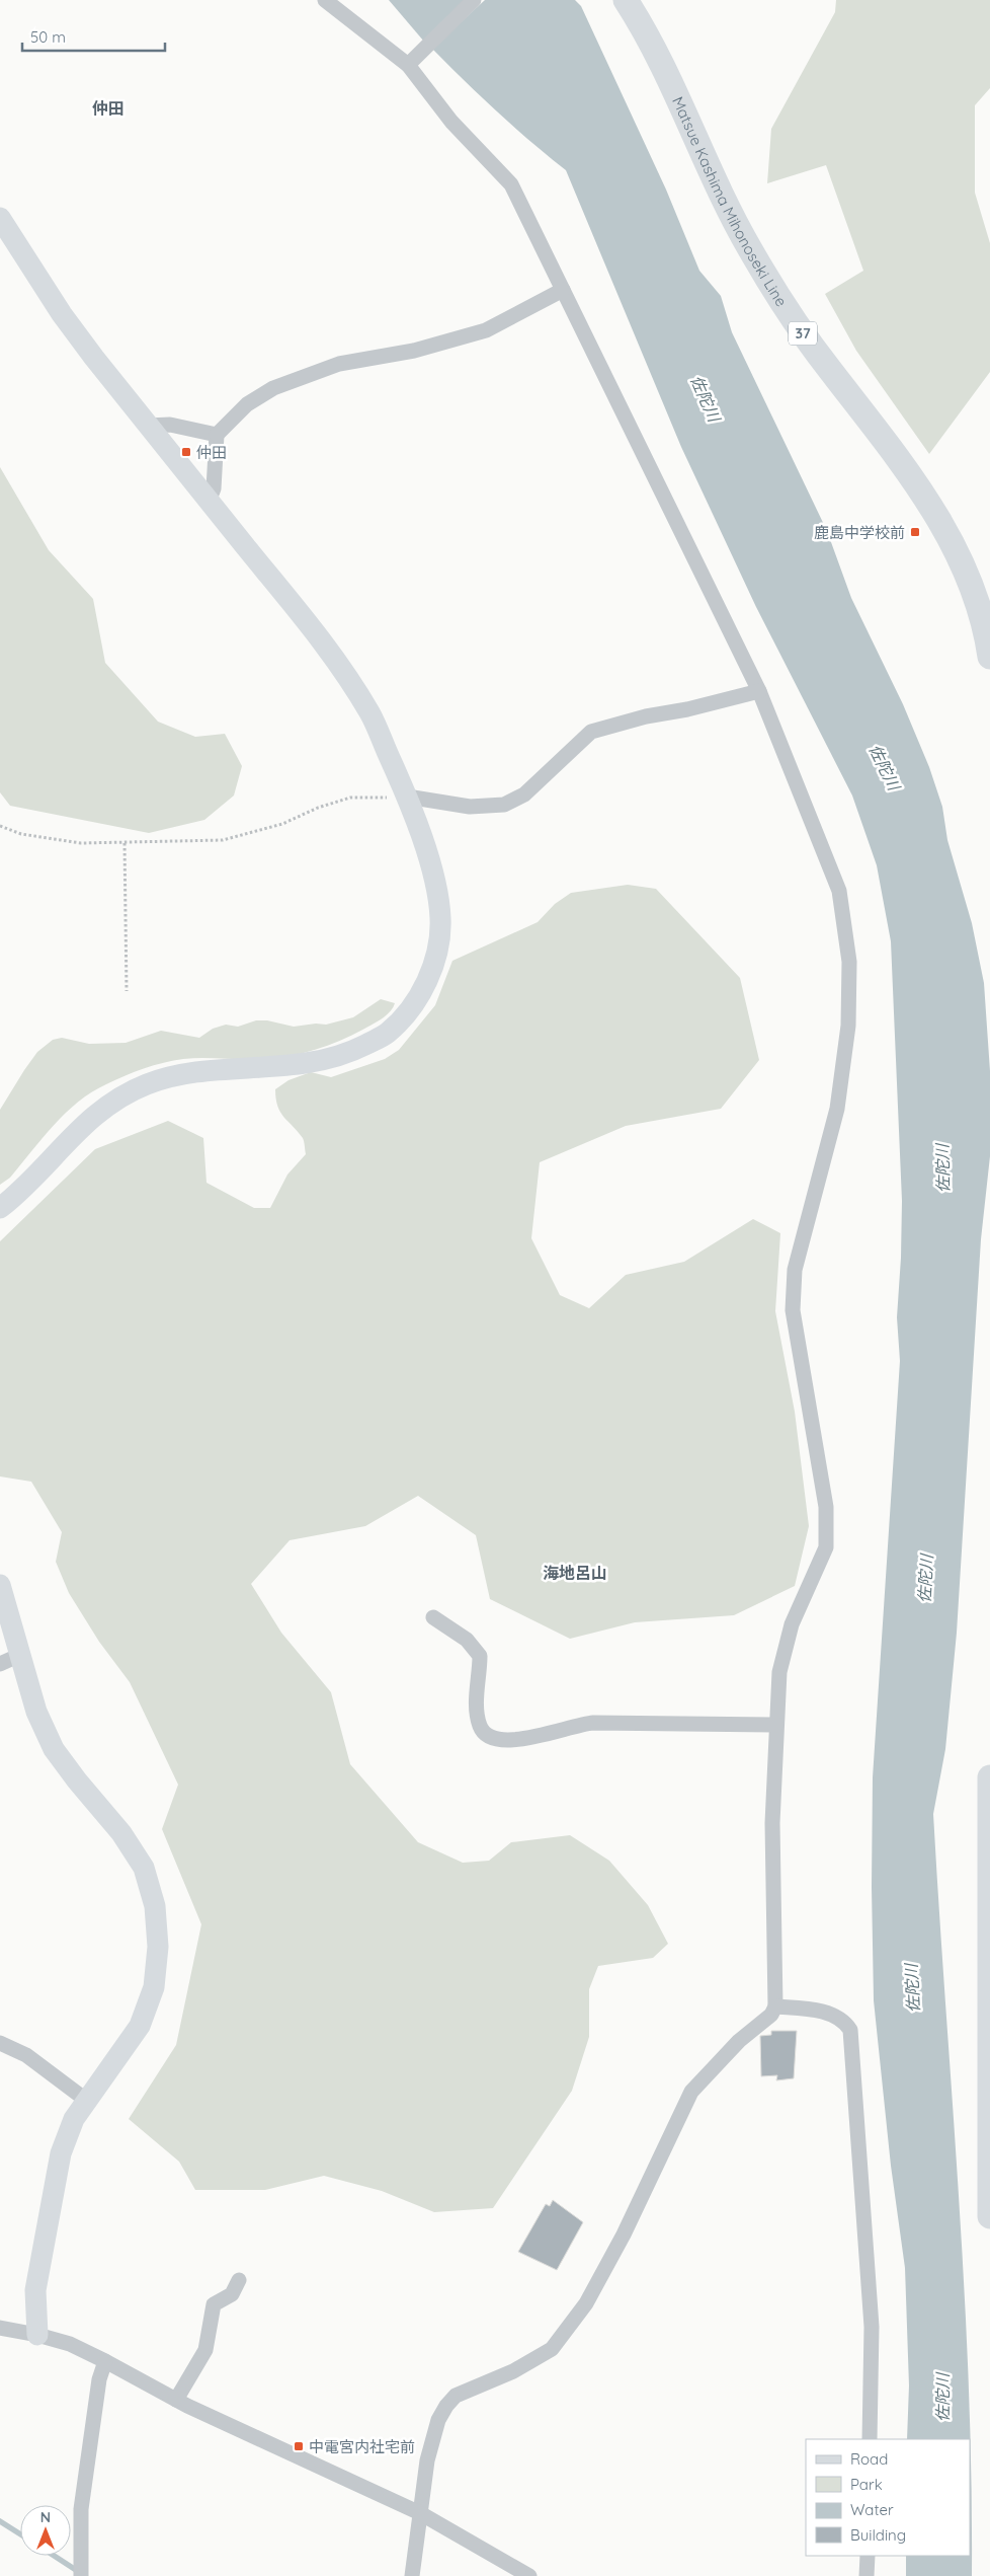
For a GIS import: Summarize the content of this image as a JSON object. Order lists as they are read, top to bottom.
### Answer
{
  "streets": {
    "main road": ["Matsue Kashima Mihonoseki Line", "37"]
  },
  "districts": ["仲田", "海地呂山"],
  "water": ["佐陀川"],
  "places": {
    "transit": ["仲田", "鹿島中学校前", "中電宮内社宅前"]
  },
  "legend": [
    "Road",
    "Park",
    "Water",
    "Building"
  ],
  "scale_bar": "50 m",
  "north": "top"
}
